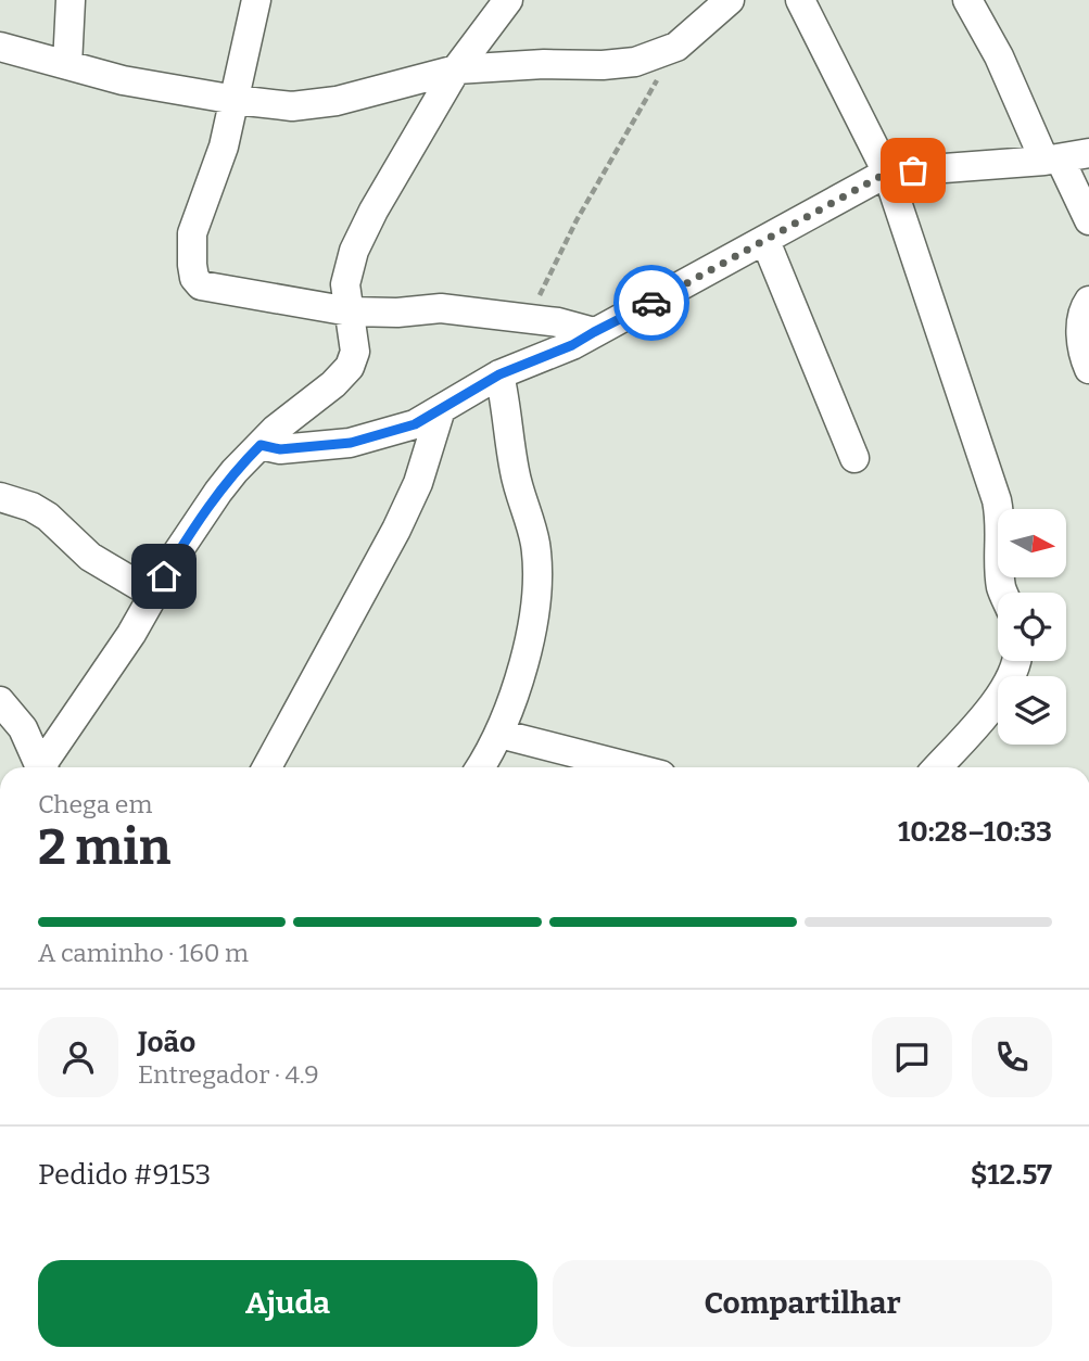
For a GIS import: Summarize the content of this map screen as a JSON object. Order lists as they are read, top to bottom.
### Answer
{
  "north": "right",
  "page": {
    "heading": ["2 min", "Chega em", "10:28–10:33"],
    "panel": [
      "João",
      "Entregador · 4.9",
      "Pedido #9153",
      "$12.57"
    ],
    "bar": "A caminho · 160 m",
    "buttons": ["Ajuda", "Compartilhar"]
  }
}
